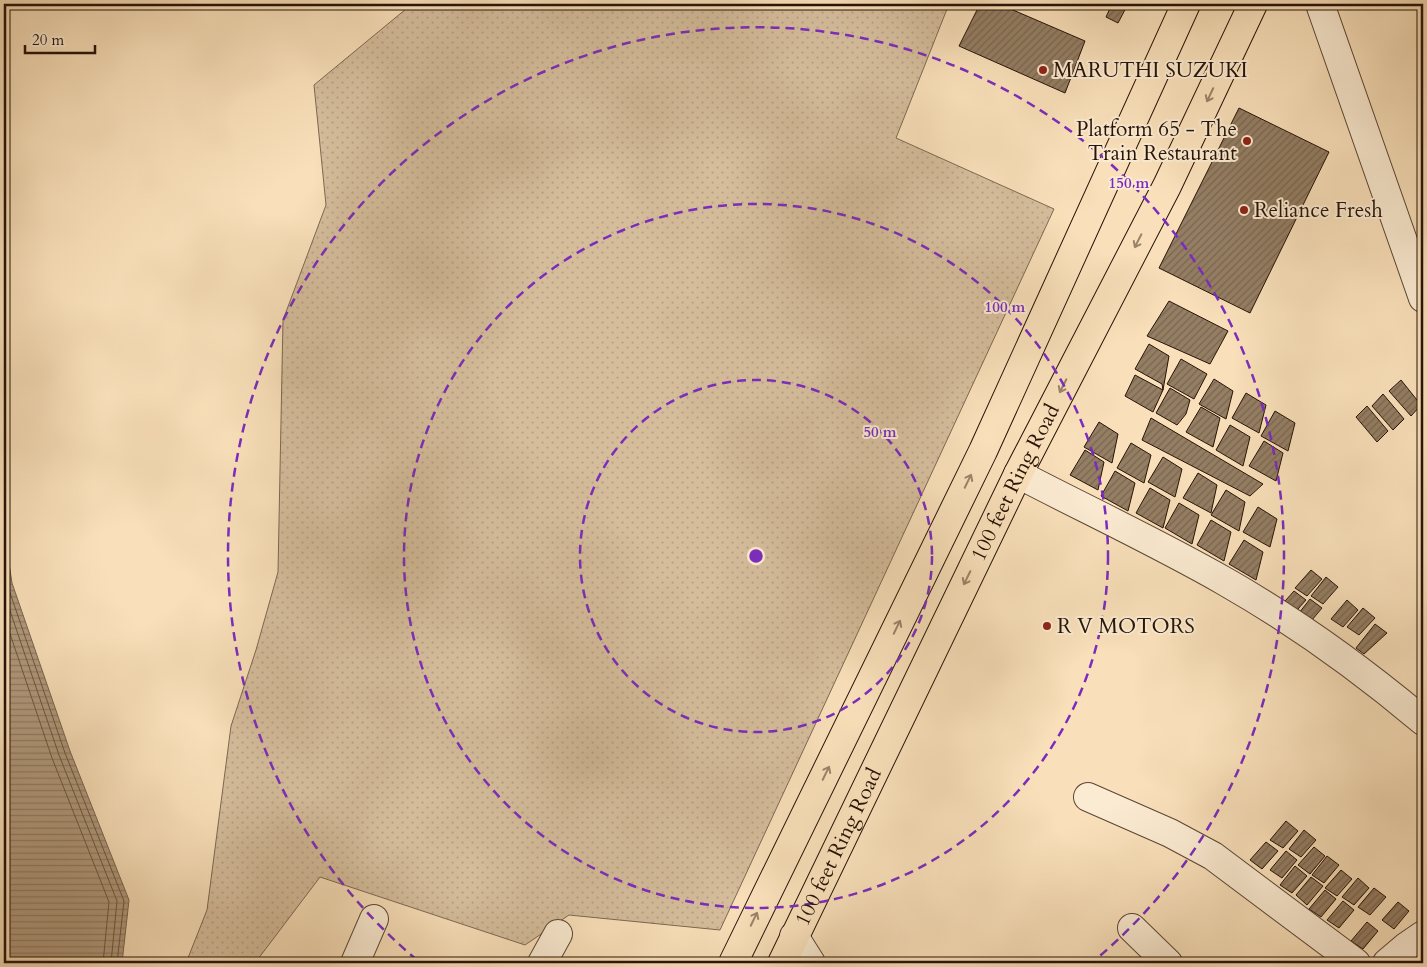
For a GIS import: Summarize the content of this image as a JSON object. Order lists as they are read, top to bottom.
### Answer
{
  "streets": {
    "main road": ["100 feet Ring Road"]
  },
  "places": [
    "MARUTHI SUZUKI",
    "Platform 65 - The Train Restaurant",
    "Reliance Fresh",
    "R V MOTORS"
  ],
  "scale_bar": "20 m",
  "rings": ["150 m", "100 m", "50 m"]
}
